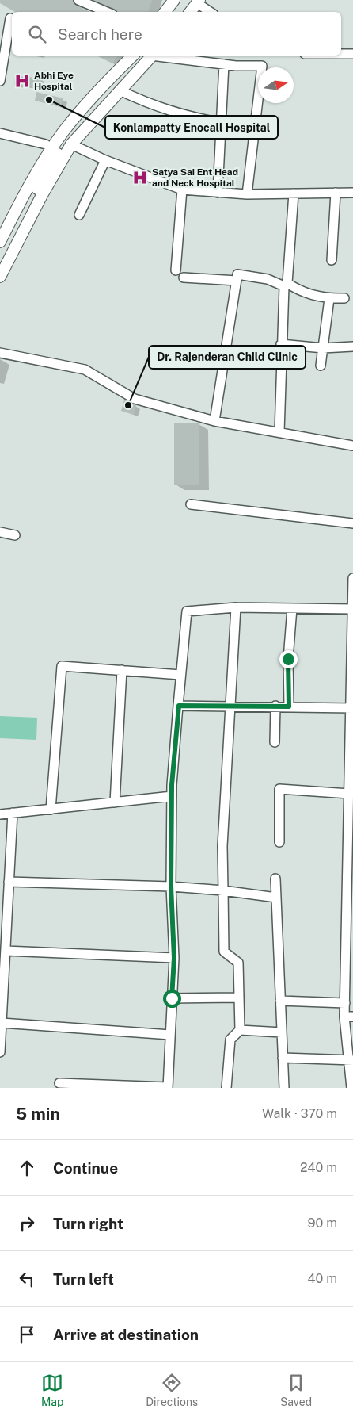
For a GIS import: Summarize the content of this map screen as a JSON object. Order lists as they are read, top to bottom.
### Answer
{
  "places": {
    "hospital": ["Abhi Eye Hospital", "Satya Sai Ent Head and Neck Hospital"],
    "other": ["Konlampatty Enocall Hospital", "Dr. Rajenderan Child Clinic"]
  },
  "north": "right",
  "page": {
    "search": "Search here",
    "heading": ["5 min", "Walk · 370 m"],
    "list": [
      ["Continue", "240 m"],
      ["Turn right", "90 m"],
      ["Turn left", "40 m"],
      "Arrive at destination"
    ],
    "nav": ["Map", "Directions", "Saved"]
  }
}
